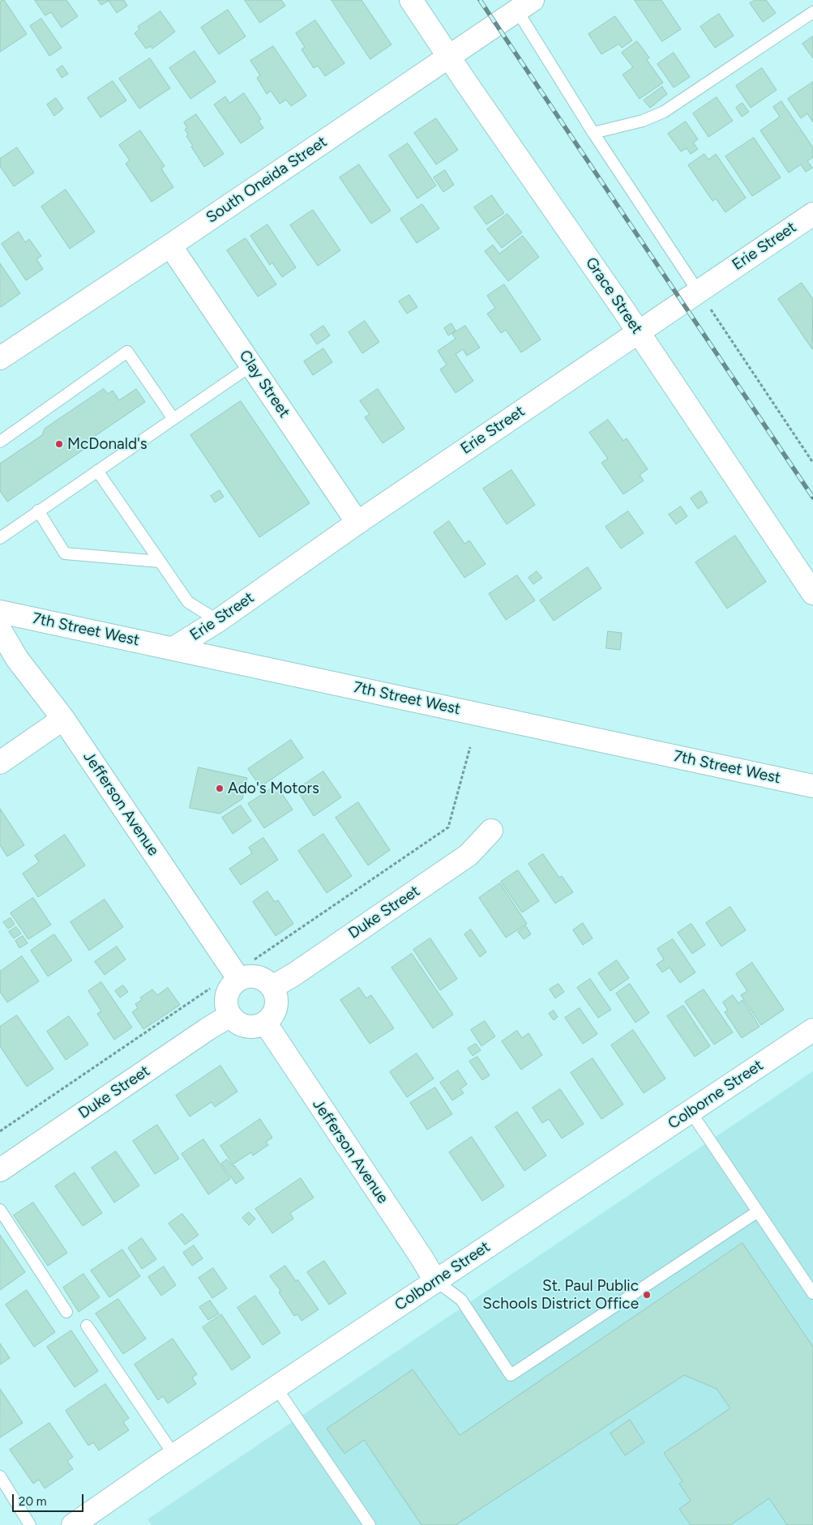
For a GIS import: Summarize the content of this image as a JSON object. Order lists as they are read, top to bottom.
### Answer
{
  "streets": {
    "street": [
      "South Oneida Street",
      "Erie Street",
      "Grace Street",
      "Clay Street",
      "7th Street West",
      "Jefferson Avenue",
      "Duke Street",
      "Colborne Street"
    ]
  },
  "crossings": [
    ["South Oneida Street", "Grace Street"],
    ["South Oneida Street", "Clay Street"],
    ["Erie Street", "Grace Street"],
    ["Erie Street", "Clay Street"],
    ["Erie Street", "7th Street West"],
    ["Jefferson Avenue", "Duke Street"],
    ["Jefferson Avenue", "Colborne Street"]
  ],
  "places": ["McDonald's", "Ado's Motors", "St. Paul Public Schools District Office"],
  "scale_bar": "20 m"
}
